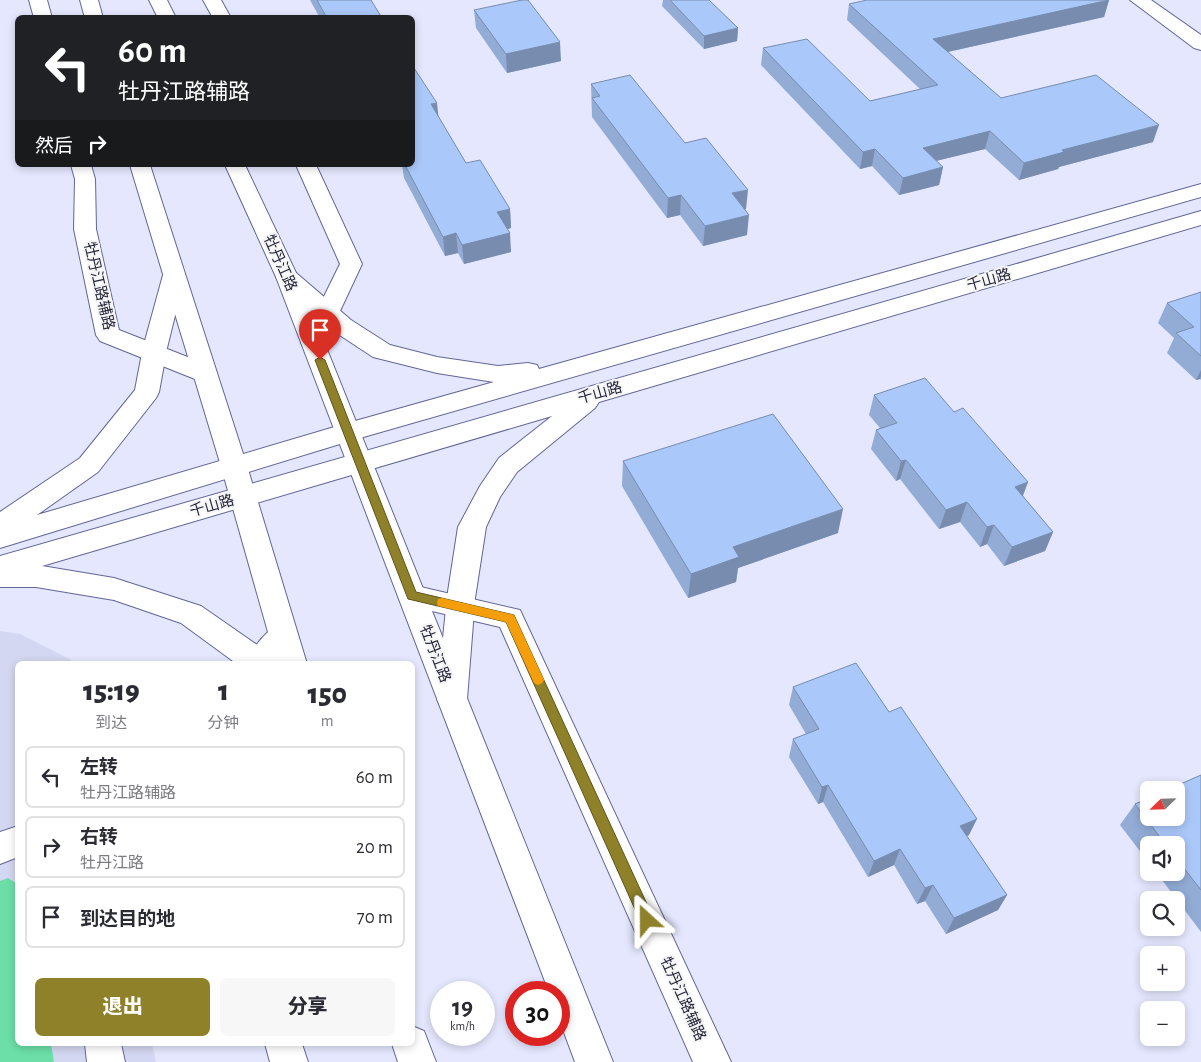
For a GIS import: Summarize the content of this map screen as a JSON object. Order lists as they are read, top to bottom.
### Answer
{
  "streets": {
    "street": ["牡丹江路", "千山路", "牡丹江路辅路"]
  },
  "crossings": [
    ["牡丹江路", "千山路"],
    ["牡丹江路", "牡丹江路辅路"]
  ],
  "north": "bottom left",
  "page": {
    "turn": ["60 m", "牡丹江路辅路"],
    "then": "然后",
    "eta": [
      "15:19",
      "到达",
      "1",
      "分钟",
      "150",
      "m"
    ],
    "list": [
      {
        "name": "左转",
        "note": "牡丹江路辅路",
        "value": "60 m"
      },
      {
        "name": "右转",
        "note": "牡丹江路",
        "value": "20 m"
      },
      {
        "name": "到达目的地",
        "value": "70 m"
      }
    ],
    "map_buttons": ["+", "−"],
    "buttons": ["退出", "分享"],
    "speed": "19 km/h",
    "limit": "30"
  }
}
